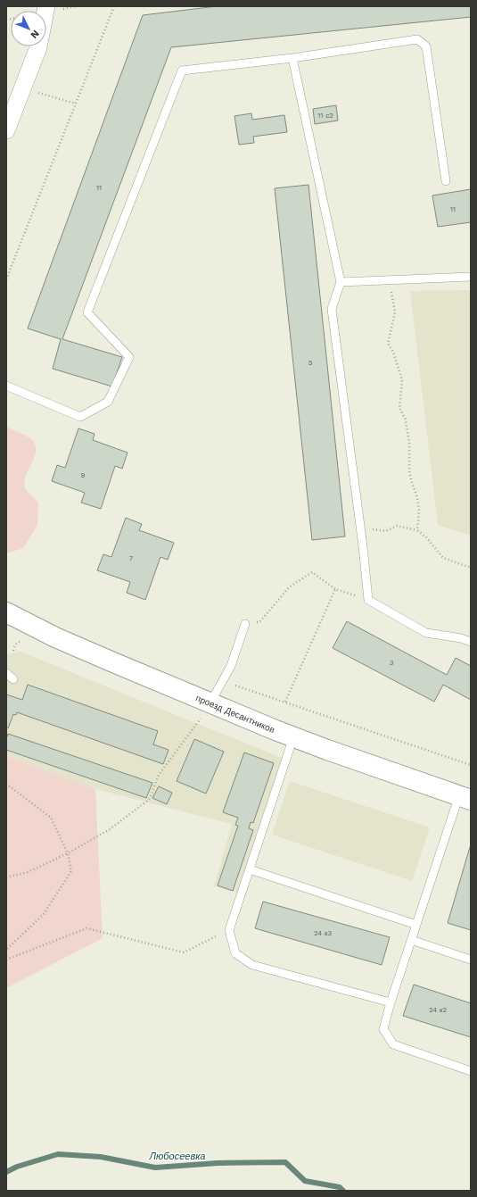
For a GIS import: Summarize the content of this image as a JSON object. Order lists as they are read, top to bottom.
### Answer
{
  "streets": {
    "street": ["проезд Десантников"]
  },
  "water": ["Любосеевка"],
  "house_numbers": [
    "11 с2",
    "11",
    "11",
    "5",
    "9",
    "7",
    "3",
    "24 к3",
    "24 к2"
  ],
  "north": "bottom right"
}
